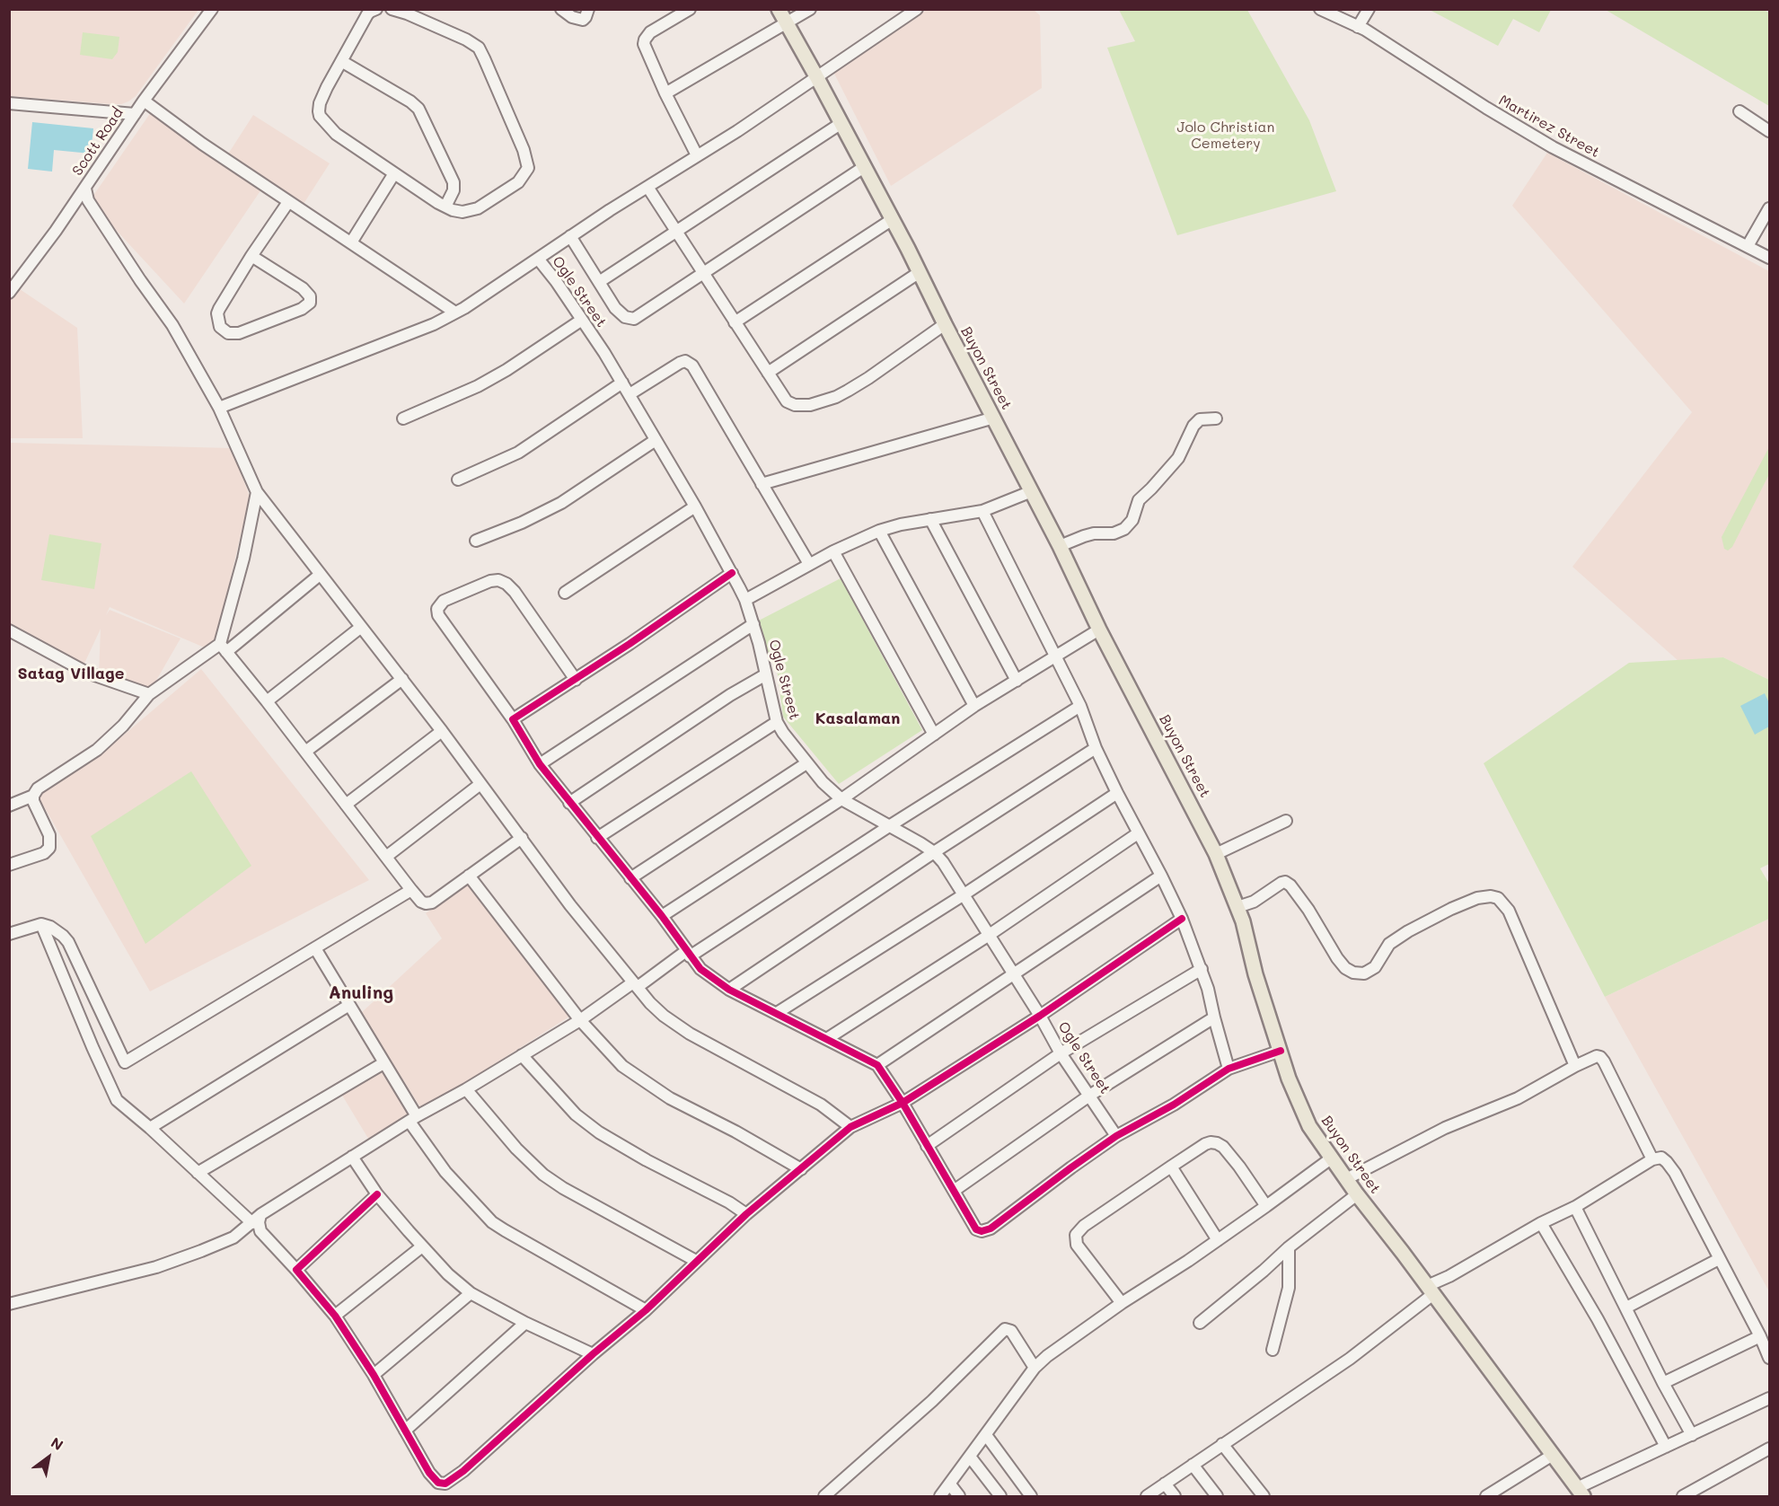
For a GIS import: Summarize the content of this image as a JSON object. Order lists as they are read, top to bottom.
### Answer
{
  "streets": {
    "main road": ["Buyon Street"],
    "street": ["Martirez Street", "Scott Road", "Ogle Street"]
  },
  "districts": ["Satag Village", "Kasalaman", "Anuling"],
  "parks": ["Jolo Christian Cemetery"],
  "north": "top right"
}
